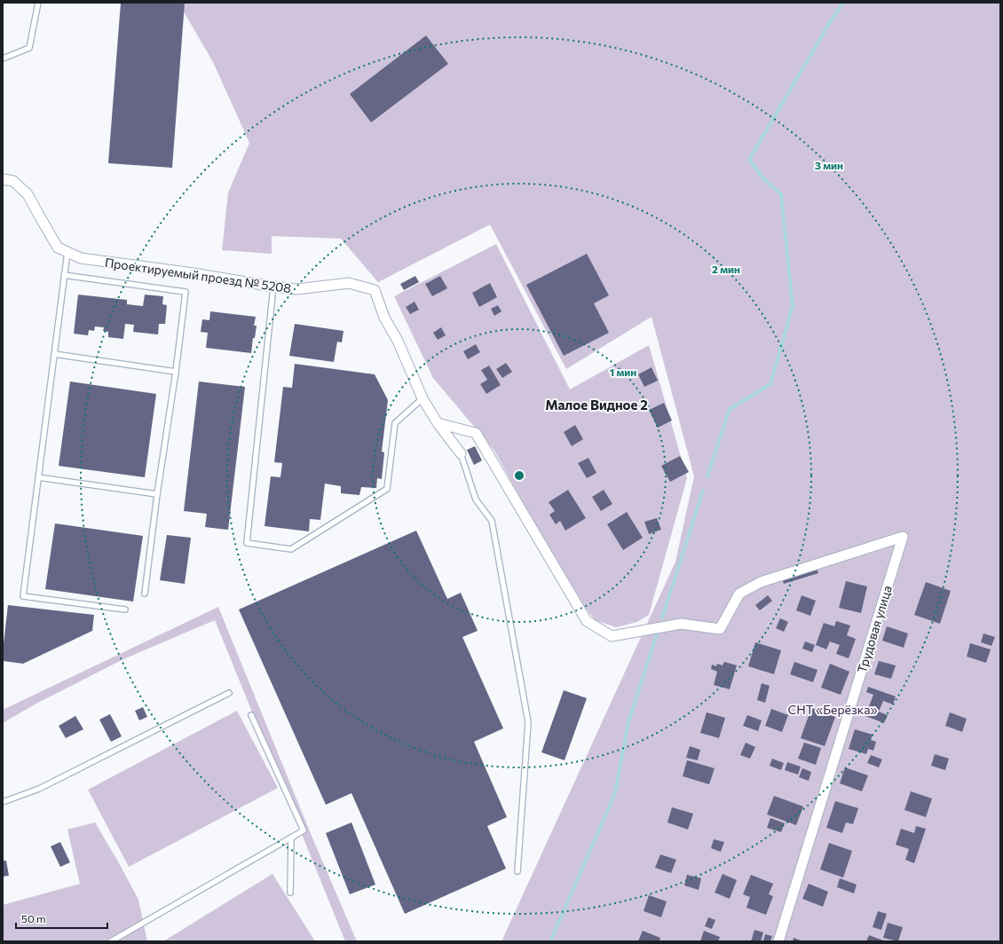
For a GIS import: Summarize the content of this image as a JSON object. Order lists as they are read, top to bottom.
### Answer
{
  "streets": {
    "street": ["Проектируемый проезд № 5208", "Трудовая улица"]
  },
  "crossings": [
    ["Проектируемый проезд № 5208", "Трудовая улица"]
  ],
  "districts": ["Малое Видное 2"],
  "parks": ["СНТ «Берёзка»"],
  "scale_bar": "50 m",
  "rings": ["3 мин", "2 мин", "1 мин"]
}
